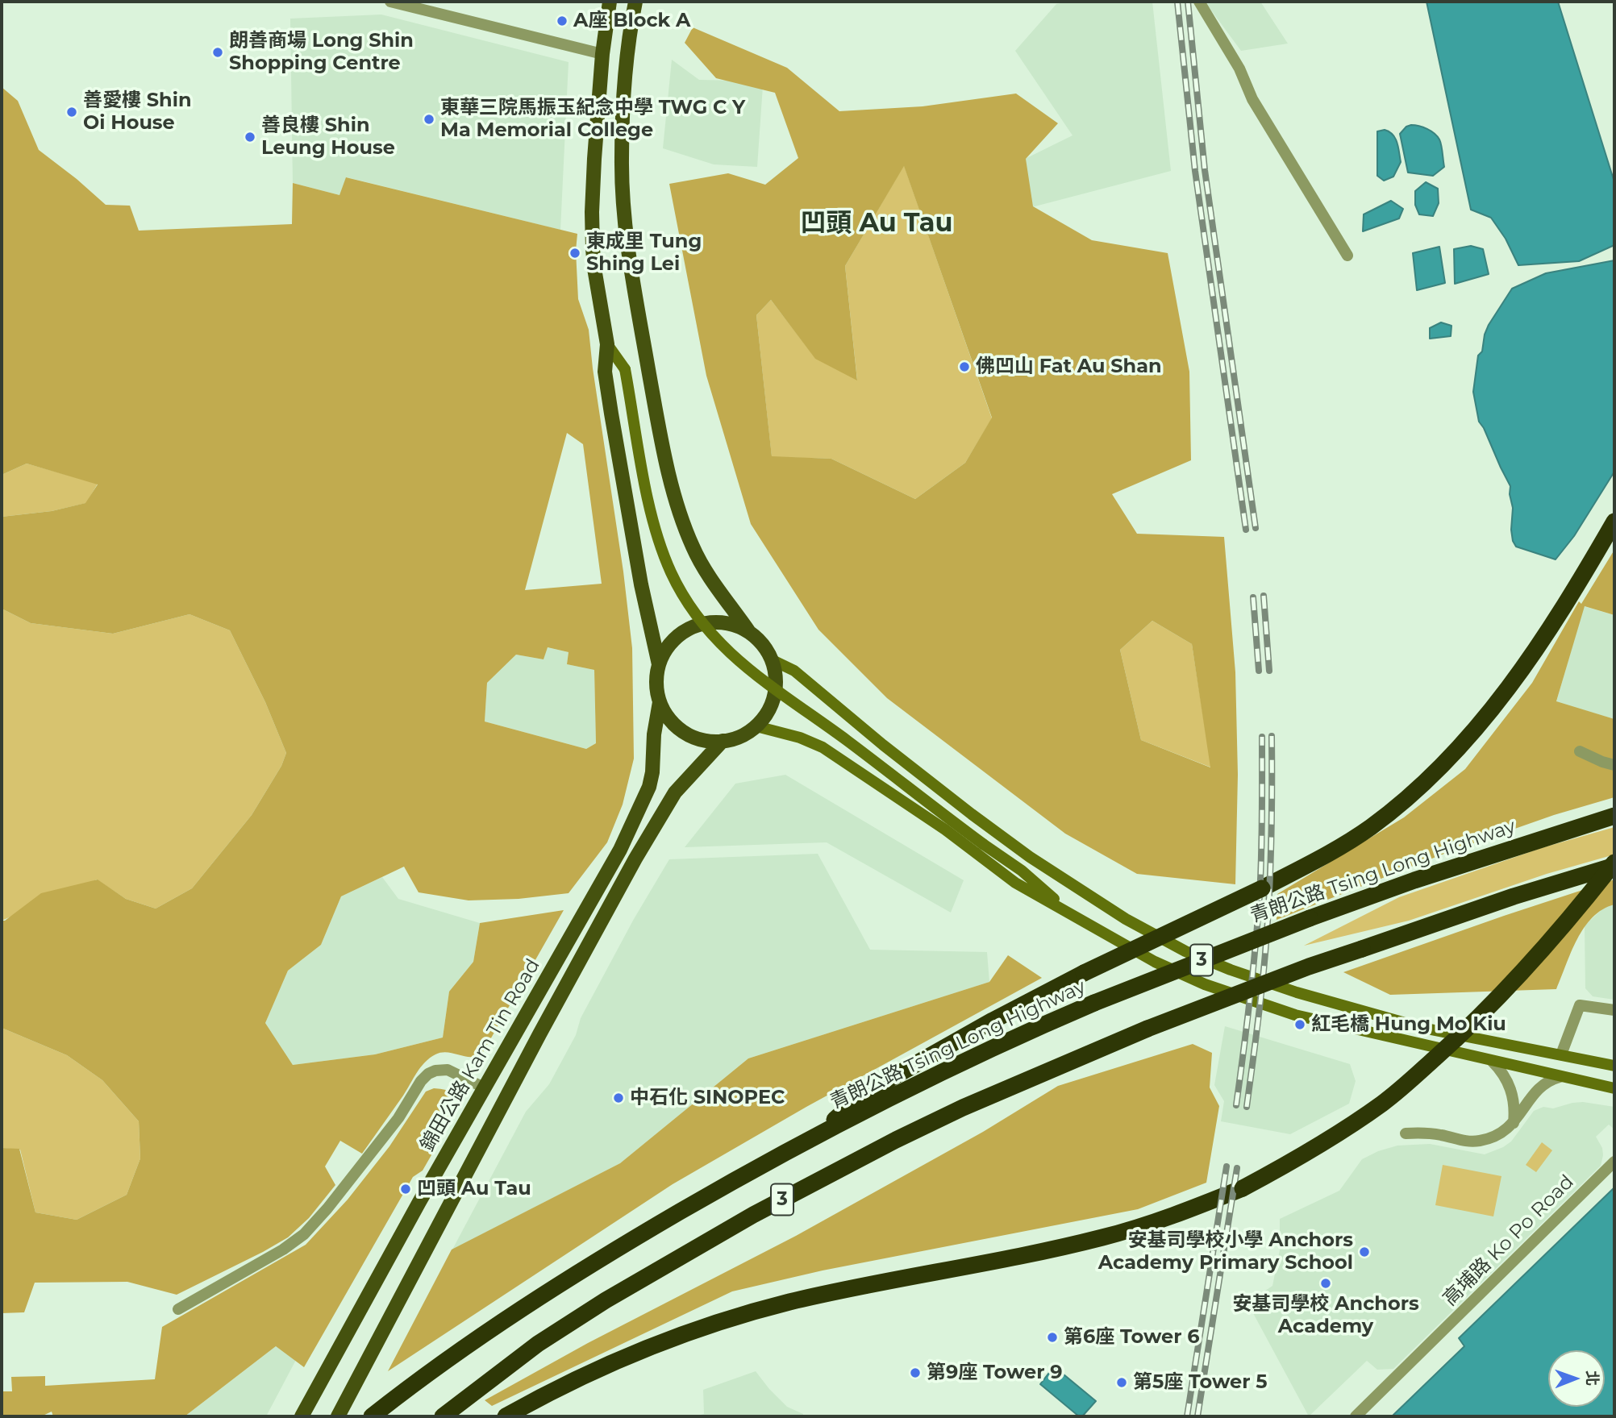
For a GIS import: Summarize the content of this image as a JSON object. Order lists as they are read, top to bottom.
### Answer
{
  "streets": {
    "highway": ["青朗公路 Tsing Long Highway", "3"],
    "main road": ["錦田公路 Kam Tin Road"],
    "street": ["高埔路 Ko Po Road"]
  },
  "districts": ["凹頭 Au Tau"],
  "places": [
    "A座 Block A",
    "朗善商場 Long Shin Shopping Centre",
    "善愛樓 Shin Oi House",
    "東華三院馬振玉紀念中學 TWG C Y Ma Memorial College",
    "善良樓 Shin Leung House",
    "東成里 Tung Shing Lei",
    "佛凹山 Fat Au Shan",
    "紅毛橋 Hung Mo Kiu",
    "中石化 SINOPEC",
    "凹頭 Au Tau",
    "安基司學校小學 Anchors Academy Primary School",
    "安基司學校 Anchors Academy",
    "第6座 Tower 6",
    "第9座 Tower 9",
    "第5座 Tower 5"
  ],
  "north": "right"
}
